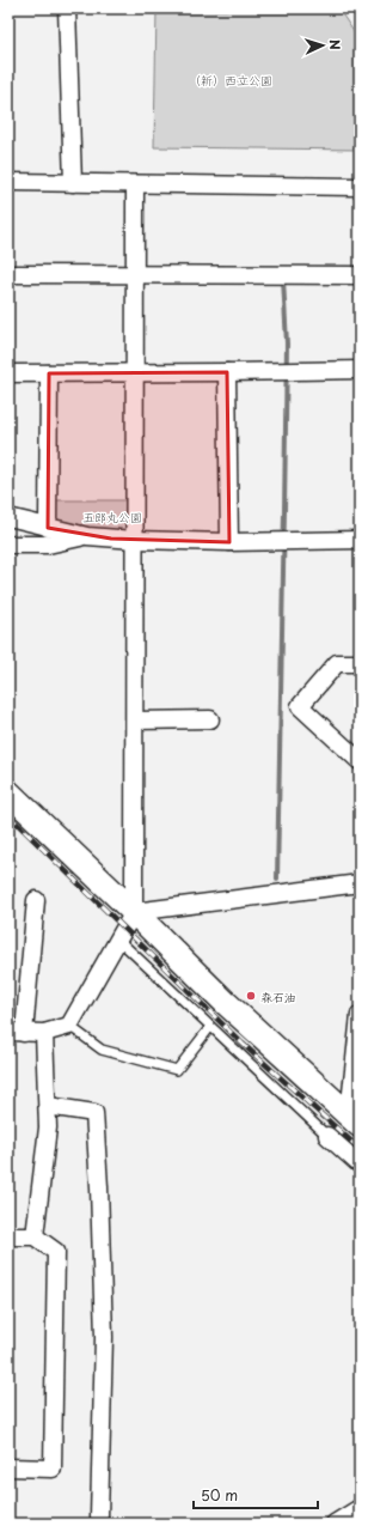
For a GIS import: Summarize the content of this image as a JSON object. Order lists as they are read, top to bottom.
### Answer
{
  "parks": ["（新）西立公園", "五郎丸公園"],
  "places": ["森石油"],
  "scale_bar": "50 m",
  "north": "right"
}
